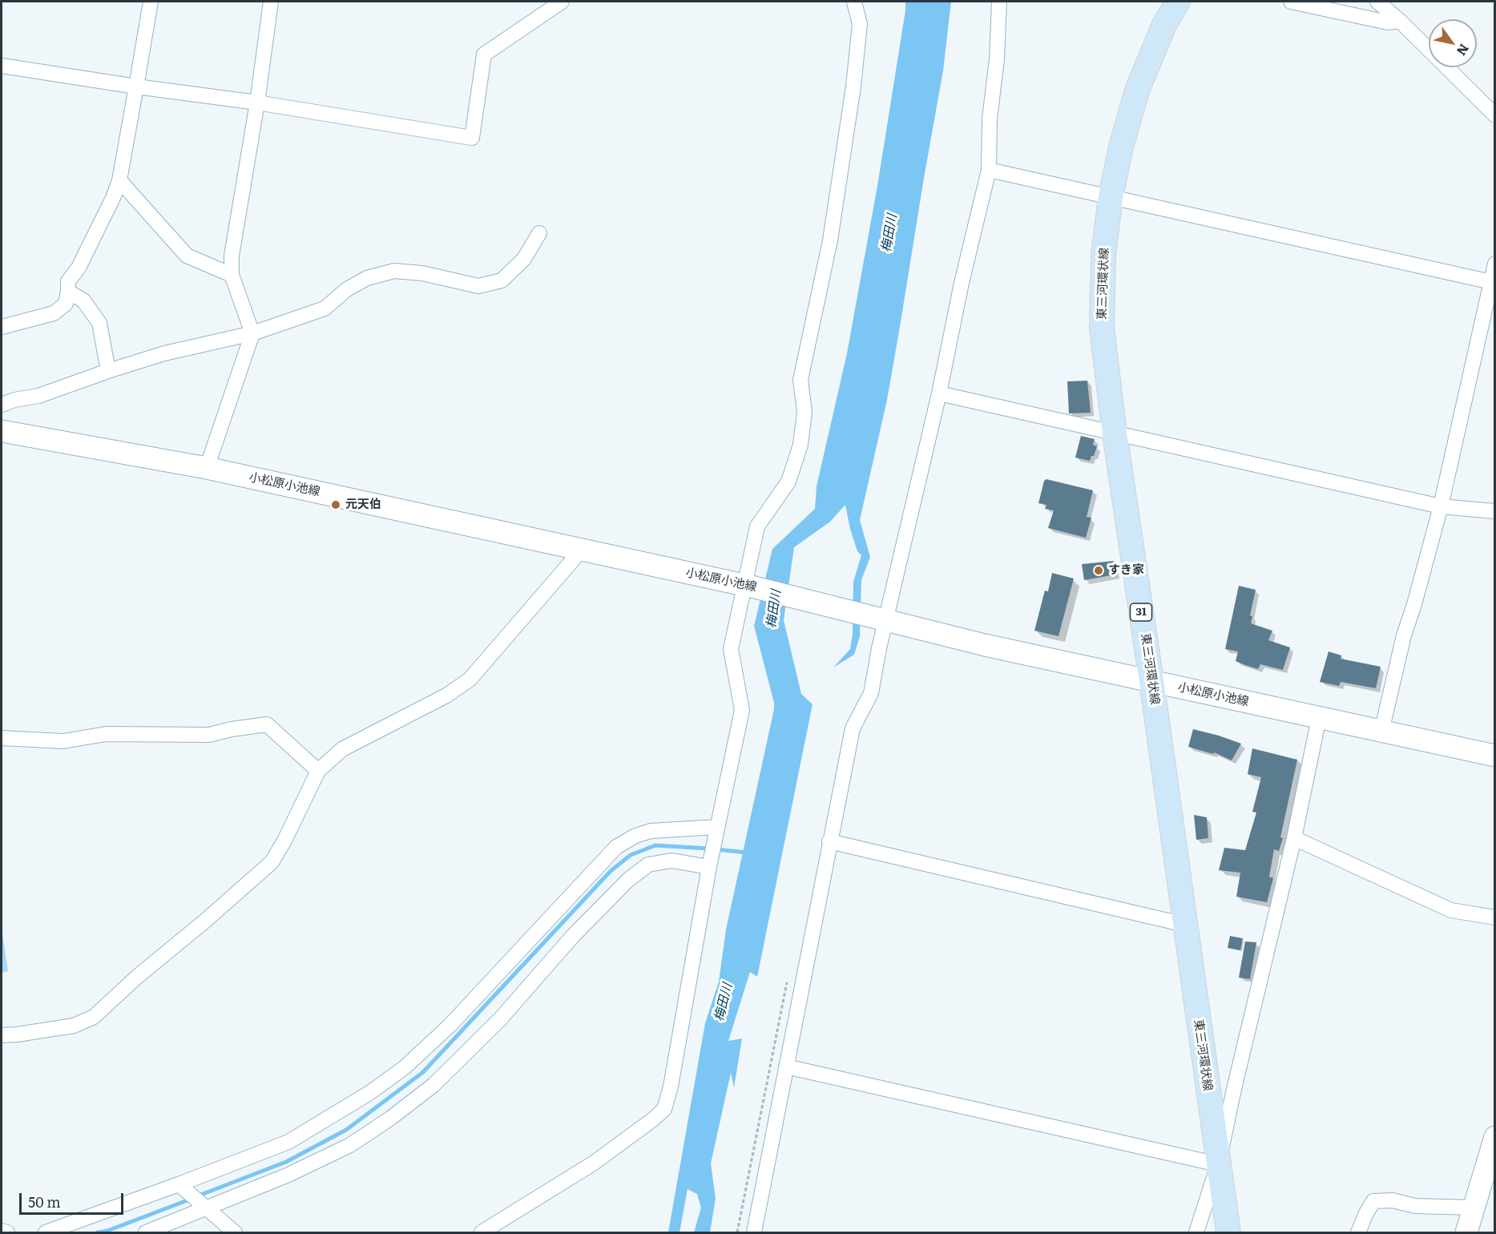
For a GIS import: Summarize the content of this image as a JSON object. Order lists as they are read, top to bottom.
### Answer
{
  "streets": {
    "main road": ["東三河環状線", "小松原小池線", "31"]
  },
  "crossings": [
    ["東三河環状線", "小松原小池線"]
  ],
  "water": ["梅田川"],
  "places": ["元天伯", "すき家"],
  "scale_bar": "50 m",
  "north": "bottom right"
}
